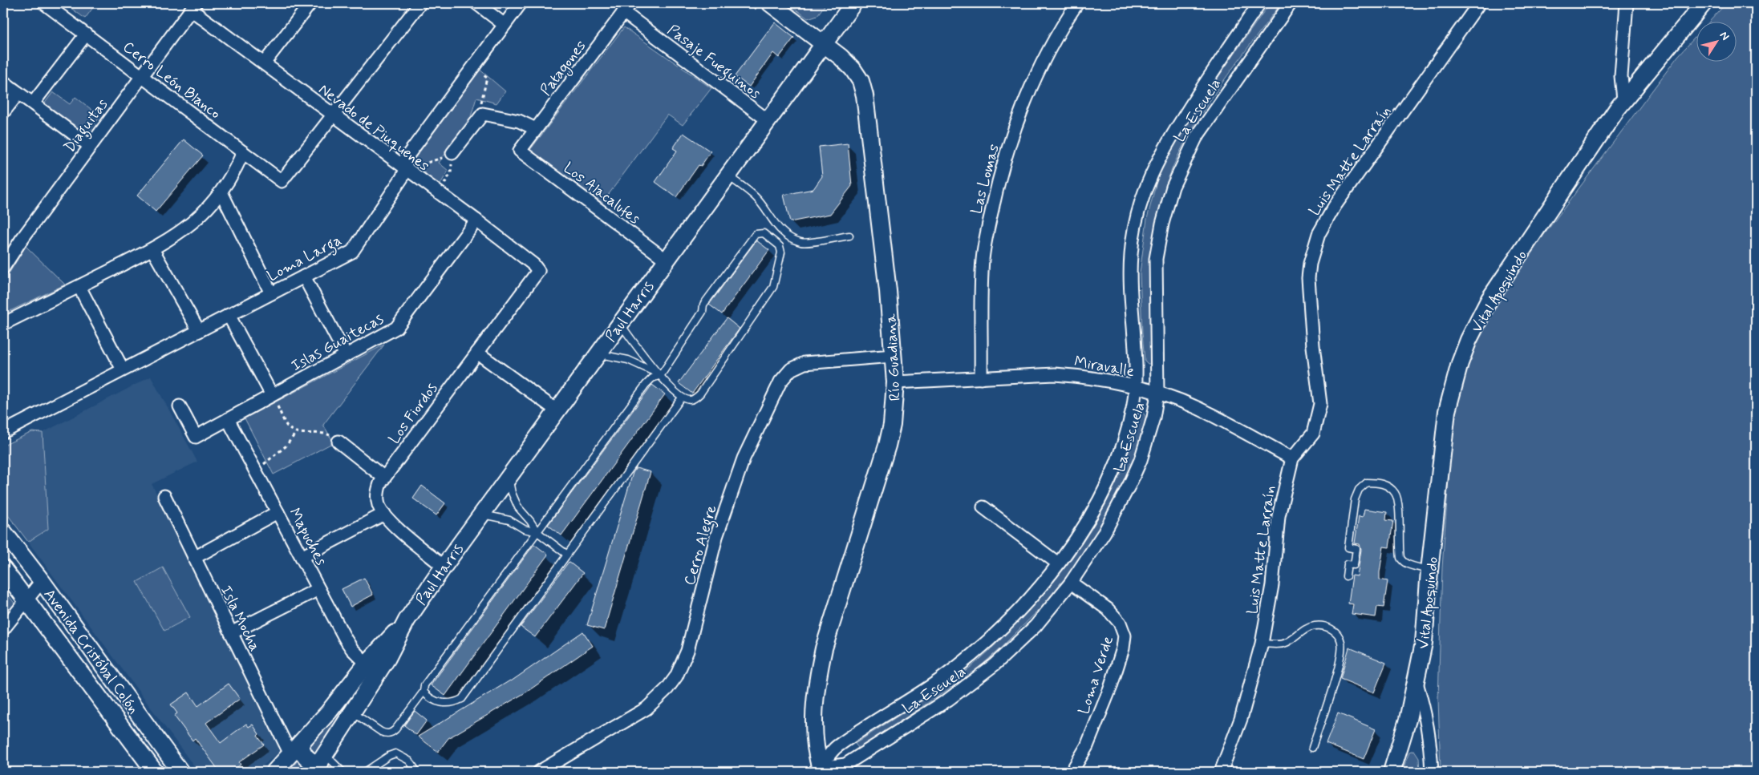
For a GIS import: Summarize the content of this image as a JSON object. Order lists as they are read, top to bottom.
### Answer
{
  "streets": {
    "street": [
      "Pasaje Fueguinos",
      "Patagones",
      "Cerro León Blanco",
      "La Escuela",
      "Diaguitas",
      "Nevado de Piuquenes",
      "Luis Matte Larraín",
      "Las Lomas",
      "Los Alacalufes",
      "Loma Larga",
      "Vital Apoquindo",
      "Paul Harris",
      "Islas Guaitecas",
      "Río Guadiana",
      "Miravalle",
      "Los Fiordos",
      "Mapuches",
      "Cerro Alegre",
      "Isla Mocha",
      "Avenida Cristóbal Colón",
      "Loma Verde"
    ]
  },
  "crossings": [
    ["Pasaje Fueguinos", "Patagones"],
    ["Pasaje Fueguinos", "Paul Harris"],
    ["Patagones", "Los Alacalufes"],
    ["Cerro León Blanco", "Diaguitas"],
    ["Cerro León Blanco", "Nevado de Piuquenes"],
    ["La Escuela", "Río Guadiana"],
    ["La Escuela", "Miravalle"],
    ["La Escuela", "Loma Verde"],
    ["Diaguitas", "Nevado de Piuquenes"],
    ["Nevado de Piuquenes", "Loma Larga"],
    ["Nevado de Piuquenes", "Islas Guaitecas"],
    ["Nevado de Piuquenes", "Los Fiordos"],
    ["Luis Matte Larraín", "Miravalle"],
    ["Las Lomas", "Miravalle"],
    ["Los Alacalufes", "Paul Harris"],
    ["Paul Harris", "Río Guadiana"],
    ["Paul Harris", "Los Fiordos"],
    ["Paul Harris", "Mapuches"],
    ["Paul Harris", "Isla Mocha"],
    ["Islas Guaitecas", "Mapuches"],
    ["Río Guadiana", "Miravalle"],
    ["Río Guadiana", "Cerro Alegre"]
  ],
  "north": "top right"
}
